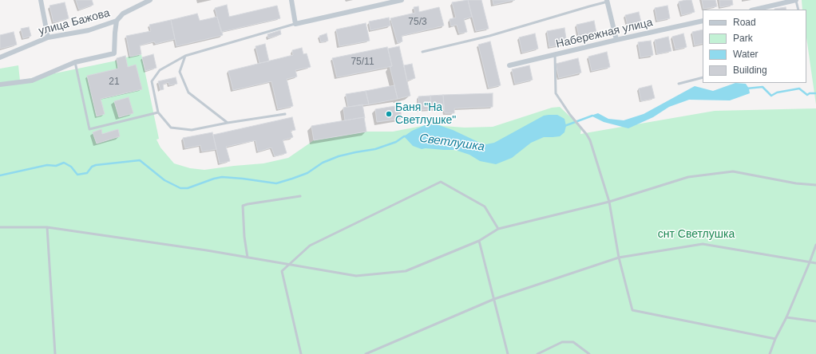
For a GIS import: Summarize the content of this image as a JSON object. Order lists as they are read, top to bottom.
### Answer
{
  "streets": {
    "street": ["улица Бажова", "Набережная улица"]
  },
  "water": ["Светлушка"],
  "parks": ["снт Светлушка"],
  "places": ["Баня \"На Светлушке\""],
  "house_numbers": ["75/3", "75/11", "21"],
  "legend": [
    "Road",
    "Park",
    "Water",
    "Building"
  ]
}
